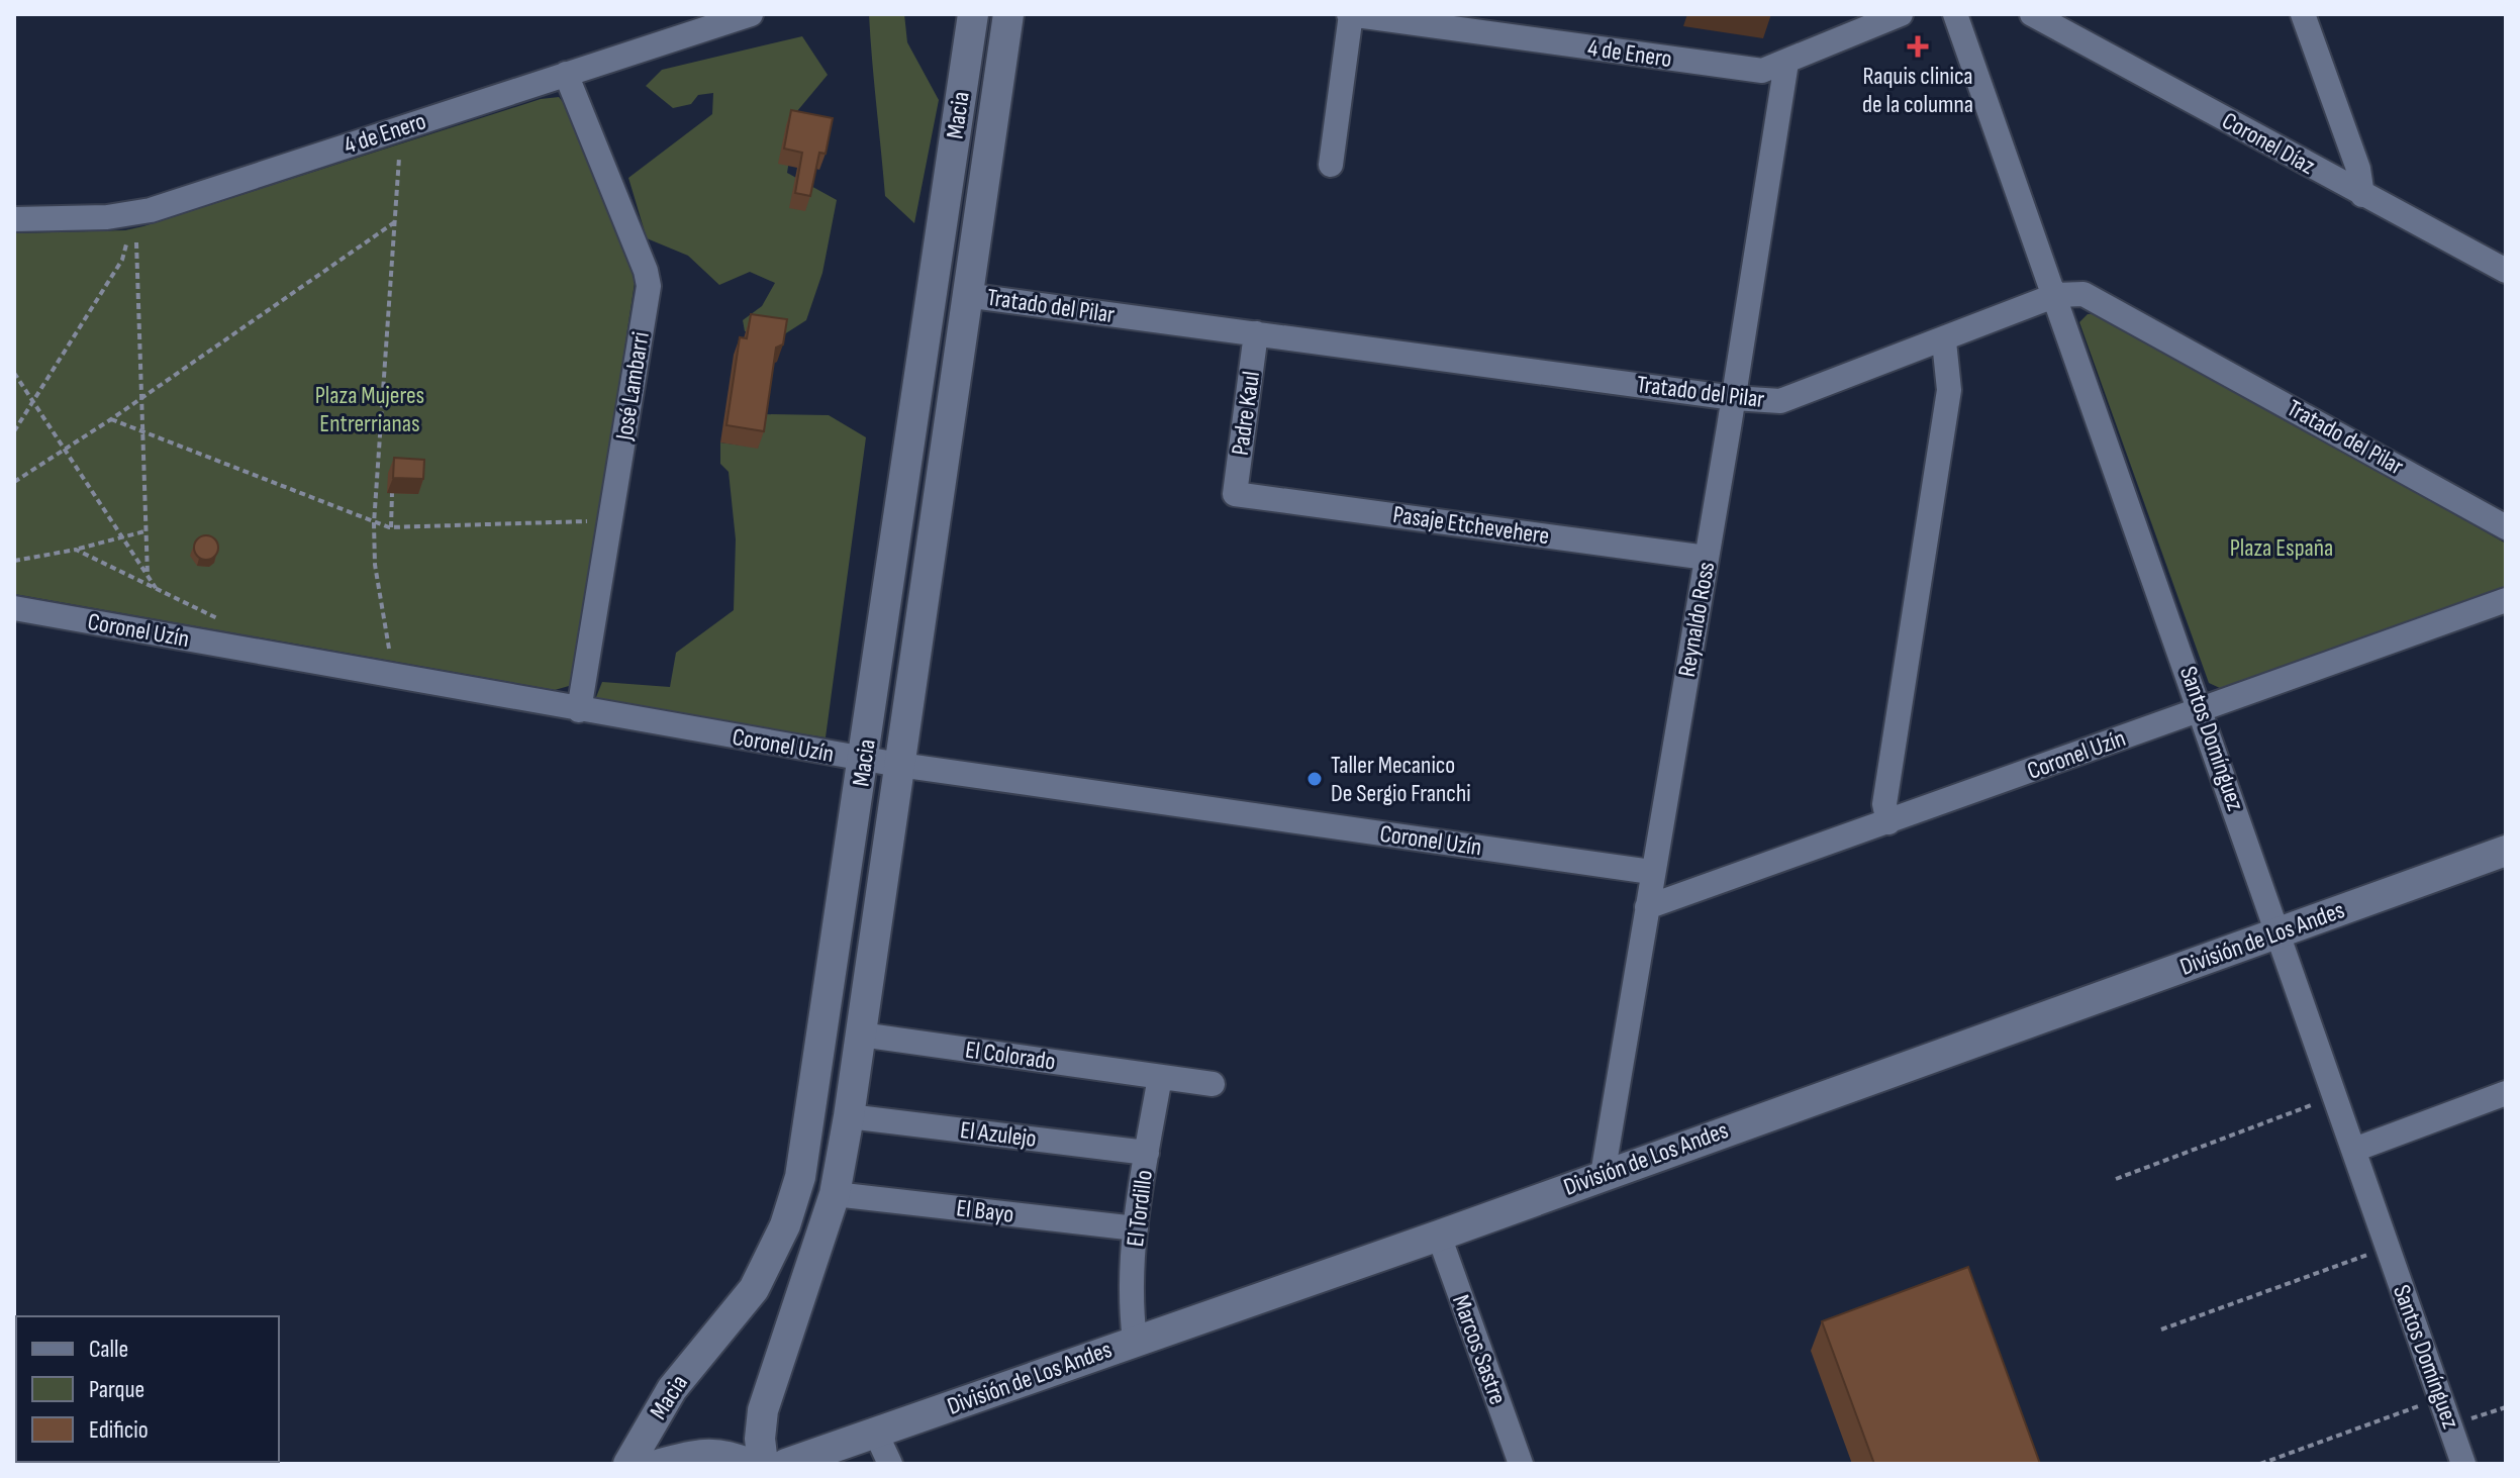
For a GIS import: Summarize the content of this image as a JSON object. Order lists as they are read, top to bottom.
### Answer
{
  "streets": {
    "street": [
      "4 de Enero",
      "Macia",
      "Coronel Díaz",
      "Tratado del Pilar",
      "José Lambarri",
      "Padre Kaul",
      "Pasaje Etchevehere",
      "Reynaldo Ross",
      "Coronel Uzín",
      "Santos Domínguez",
      "División de Los Andes",
      "El Colorado",
      "El Azulejo",
      "El Tordillo",
      "El Bayo",
      "Marcos Sastre"
    ]
  },
  "crossings": [
    ["4 de Enero", "José Lambarri"],
    ["4 de Enero", "Reynaldo Ross"],
    ["Macia", "Tratado del Pilar"],
    ["Macia", "Coronel Uzín"],
    ["Macia", "El Colorado"],
    ["Macia", "El Azulejo"],
    ["Macia", "El Bayo"],
    ["Tratado del Pilar", "Padre Kaul"],
    ["Tratado del Pilar", "Reynaldo Ross"],
    ["Tratado del Pilar", "Santos Domínguez"],
    ["José Lambarri", "Coronel Uzín"],
    ["Padre Kaul", "Pasaje Etchevehere"],
    ["Pasaje Etchevehere", "Reynaldo Ross"],
    ["Reynaldo Ross", "Coronel Uzín"],
    ["Reynaldo Ross", "División de Los Andes"],
    ["Coronel Uzín", "Santos Domínguez"],
    ["Santos Domínguez", "División de Los Andes"],
    ["División de Los Andes", "El Tordillo"],
    ["División de Los Andes", "Marcos Sastre"],
    ["El Colorado", "El Tordillo"],
    ["El Azulejo", "El Tordillo"],
    ["El Tordillo", "El Bayo"]
  ],
  "parks": ["Plaza Mujeres Entrerrianas", "Plaza España"],
  "places": {
    "health": ["Raquis clinica de la columna"],
    "other": ["Taller Mecanico De Sergio Franchi"]
  },
  "legend": ["Calle", "Parque", "Edificio"]
}
